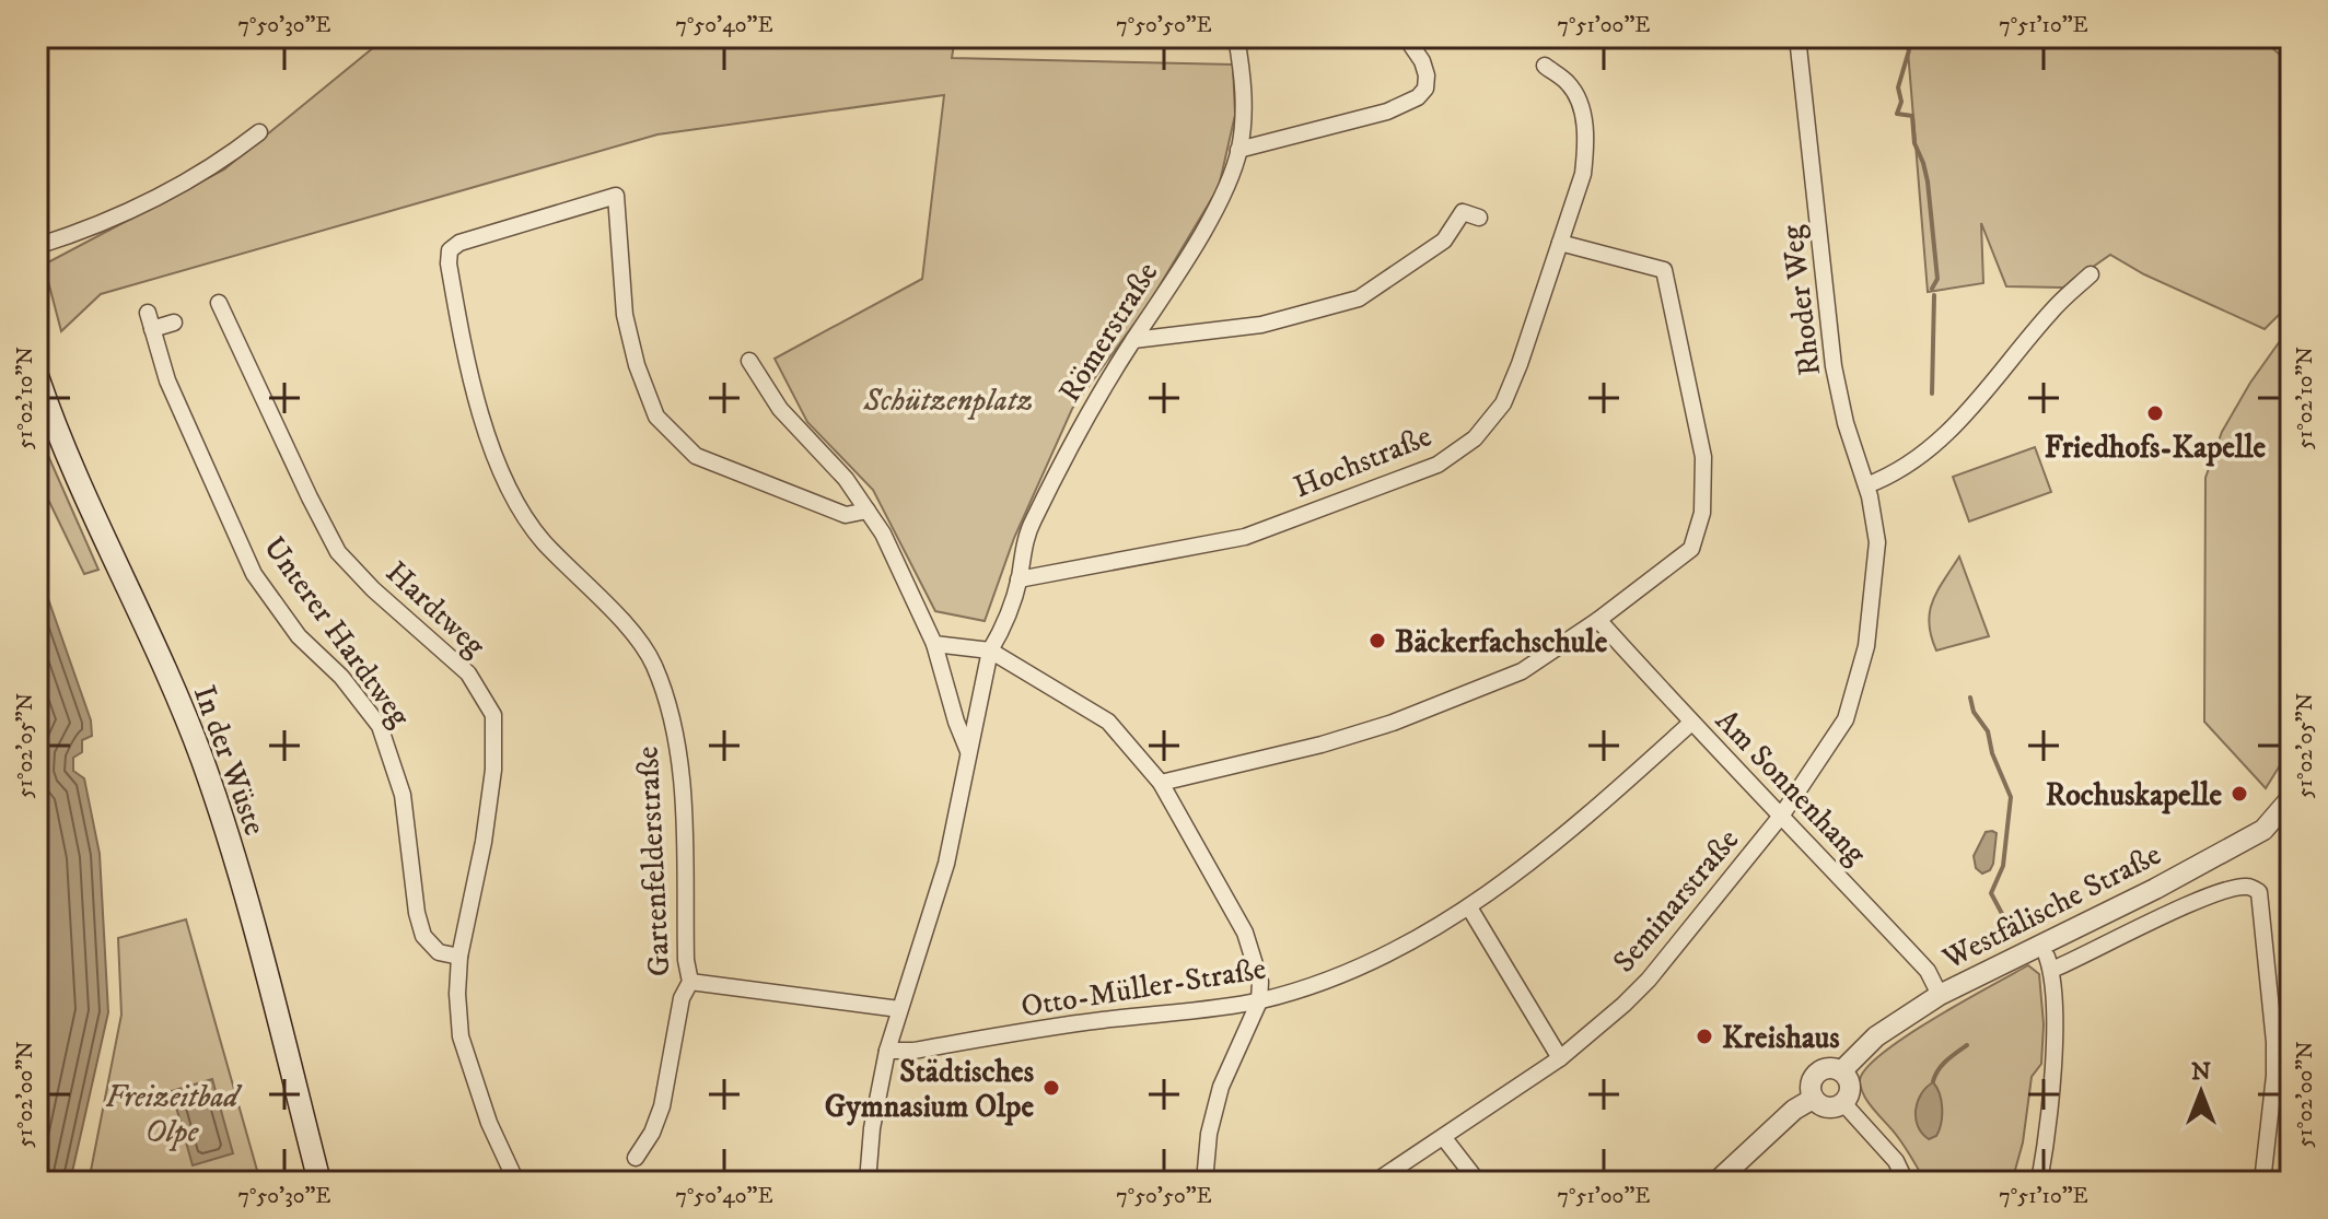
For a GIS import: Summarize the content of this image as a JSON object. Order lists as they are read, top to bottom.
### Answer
{
  "streets": {
    "main road": ["In der Wüste"],
    "street": [
      "Rhoder Weg",
      "Römerstraße",
      "Hochstraße",
      "Hardtweg",
      "Unterer Hardtweg",
      "Am Sonnenhang",
      "Gartenfelderstraße",
      "Seminarstraße",
      "Westfälische Straße",
      "Otto-Müller-Straße"
    ]
  },
  "crossings": [
    ["Rhoder Weg", "Seminarstraße"],
    ["Römerstraße", "Hochstraße"],
    ["Römerstraße", "Otto-Müller-Straße"],
    ["Hardtweg", "Unterer Hardtweg"],
    ["Am Sonnenhang", "Seminarstraße"],
    ["Am Sonnenhang", "Westfälische Straße"],
    ["Am Sonnenhang", "Otto-Müller-Straße"]
  ],
  "parks": ["Schützenplatz", "Freizeitbad Olpe"],
  "places": [
    "Friedhofs-Kapelle",
    "Bäckerfachschule",
    "Rochuskapelle",
    "Kreishaus",
    "Städtisches Gymnasium Olpe"
  ],
  "north": "top",
  "coordinates": [
    "7°50'30\"E",
    "7°50'40\"E",
    "7°50'50\"E",
    "7°51'00\"E",
    "7°51'10\"E",
    "51°02'10\"N",
    "51°02'05\"N",
    "51°02'00\"N"
  ]
}
